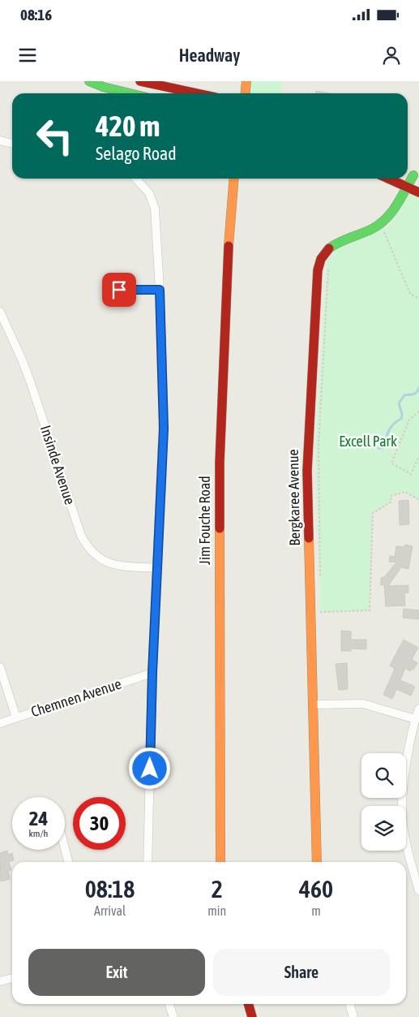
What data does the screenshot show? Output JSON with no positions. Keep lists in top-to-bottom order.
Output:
{
  "streets": {
    "street": [
      "Insinde Avenue",
      "Bergkaree Avenue",
      "Jim Fouche Road",
      "Chemnen Avenue"
    ]
  },
  "parks": ["Excell Park"],
  "page": {
    "status": "08:16",
    "header": "Headway",
    "turn": ["420 m", "Selago Road"],
    "speed": "24 km/h",
    "limit": "30",
    "eta": [
      "08:18",
      "Arrival",
      "2",
      "min",
      "460",
      "m"
    ],
    "buttons": ["Exit", "Share"]
  }
}
